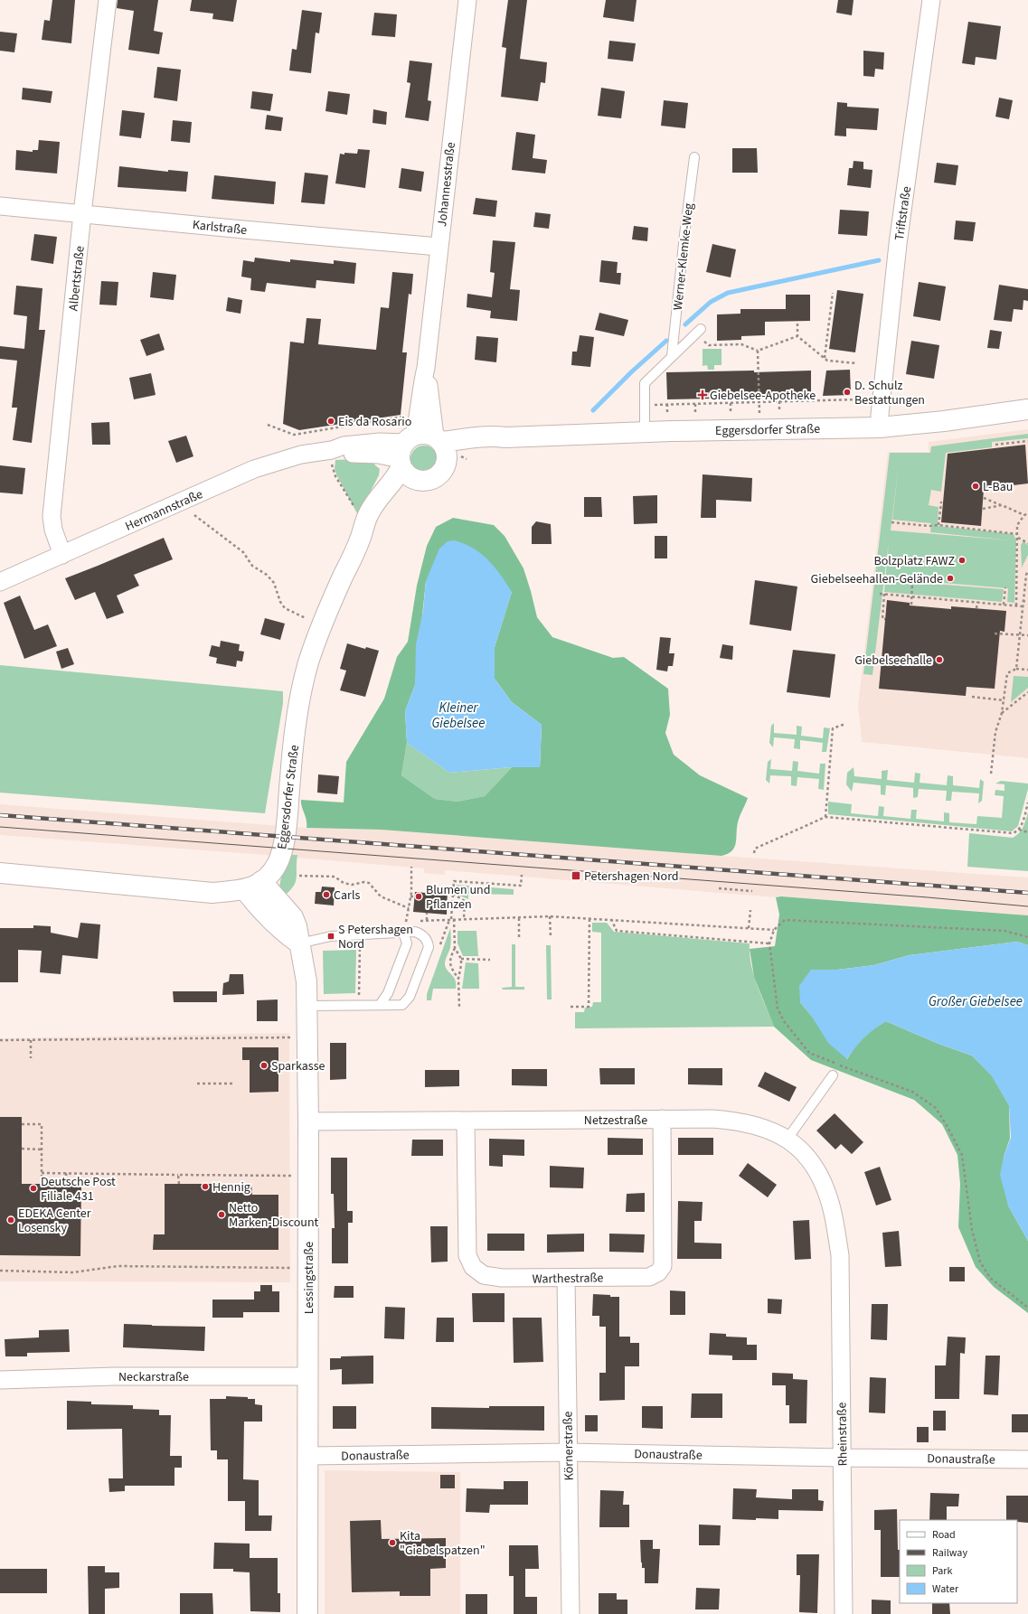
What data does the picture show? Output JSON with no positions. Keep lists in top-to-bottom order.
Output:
{
  "streets": {
    "street": [
      "Johannesstraße",
      "Triftstraße",
      "Karlstraße",
      "Albertstraße",
      "Eggersdorfer Straße",
      "Hermannstraße",
      "Netzestraße",
      "Lessingstraße",
      "Warthestraße",
      "Neckarstraße",
      "Rheinstraße",
      "Körnerstraße",
      "Donaustraße"
    ],
    "lane": ["Werner-Klemke-Weg"]
  },
  "crossings": [
    ["Johannesstraße", "Karlstraße"],
    ["Johannesstraße", "Eggersdorfer Straße"],
    ["Johannesstraße", "Hermannstraße"],
    ["Triftstraße", "Eggersdorfer Straße"],
    ["Karlstraße", "Albertstraße"],
    ["Albertstraße", "Hermannstraße"],
    ["Eggersdorfer Straße", "Hermannstraße"],
    ["Netzestraße", "Lessingstraße"],
    ["Netzestraße", "Warthestraße"],
    ["Netzestraße", "Rheinstraße"],
    ["Lessingstraße", "Neckarstraße"],
    ["Lessingstraße", "Donaustraße"],
    ["Warthestraße", "Körnerstraße"],
    ["Rheinstraße", "Donaustraße"],
    ["Körnerstraße", "Donaustraße"]
  ],
  "water": ["Kleiner Giebelsee", "Großer Giebelsee"],
  "places": {
    "other": [
      "D. Schulz Bestattungen",
      "Eis da Rosario",
      "L-Bau",
      "Bolzplatz FAWZ",
      "Giebelseehallen-Gelände",
      "Giebelseehalle",
      "Carls",
      "Blumen und Pflanzen",
      "Sparkasse",
      "Hennig",
      "Deutsche Post Filiale 431",
      "Netto Marken-Discount",
      "EDEKA Center Losensky",
      "Kita \"Giebelspatzen\""
    ],
    "health": ["Giebelsee-Apotheke"],
    "transit": ["Petershagen Nord", "S Petershagen Nord"]
  },
  "legend": [
    "Road",
    "Railway",
    "Park",
    "Water"
  ]
}
